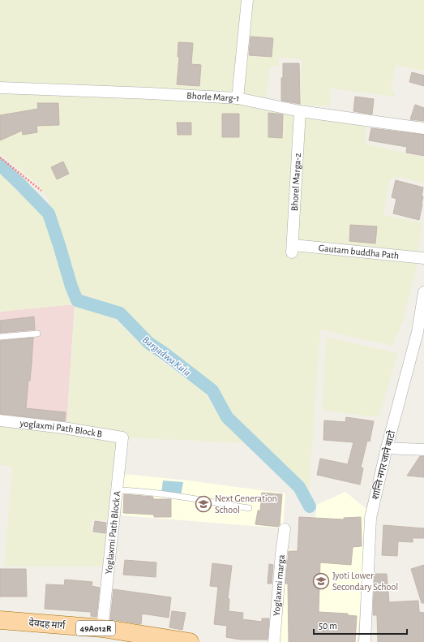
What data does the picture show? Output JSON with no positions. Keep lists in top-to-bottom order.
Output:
{
  "streets": {
    "main road": ["देवदह मार्ग", "49A012R"],
    "street": [
      "Bhorle Marg-1",
      "Bhorel Marga-2",
      "Gautam buddha Path",
      "yoglaxmi Path Block B",
      "शान्ति नगर जाने बाटो",
      "Yoglaxmi Path Block A",
      "Yoglaxmi marga"
    ]
  },
  "crossings": [
    ["Bhorle Marg-1", "Bhorel Marga-2"],
    ["Bhorel Marga-2", "Gautam buddha Path"],
    ["yoglaxmi Path Block B", "Yoglaxmi Path Block A"],
    ["Yoglaxmi Path Block A", "देवदह मार्ग"]
  ],
  "water": ["Bargadwa Kula"],
  "places": {
    "school or university": ["Next Generation School", "Jyoti Lower Secondary School"]
  },
  "scale_bar": "50 m"
}
